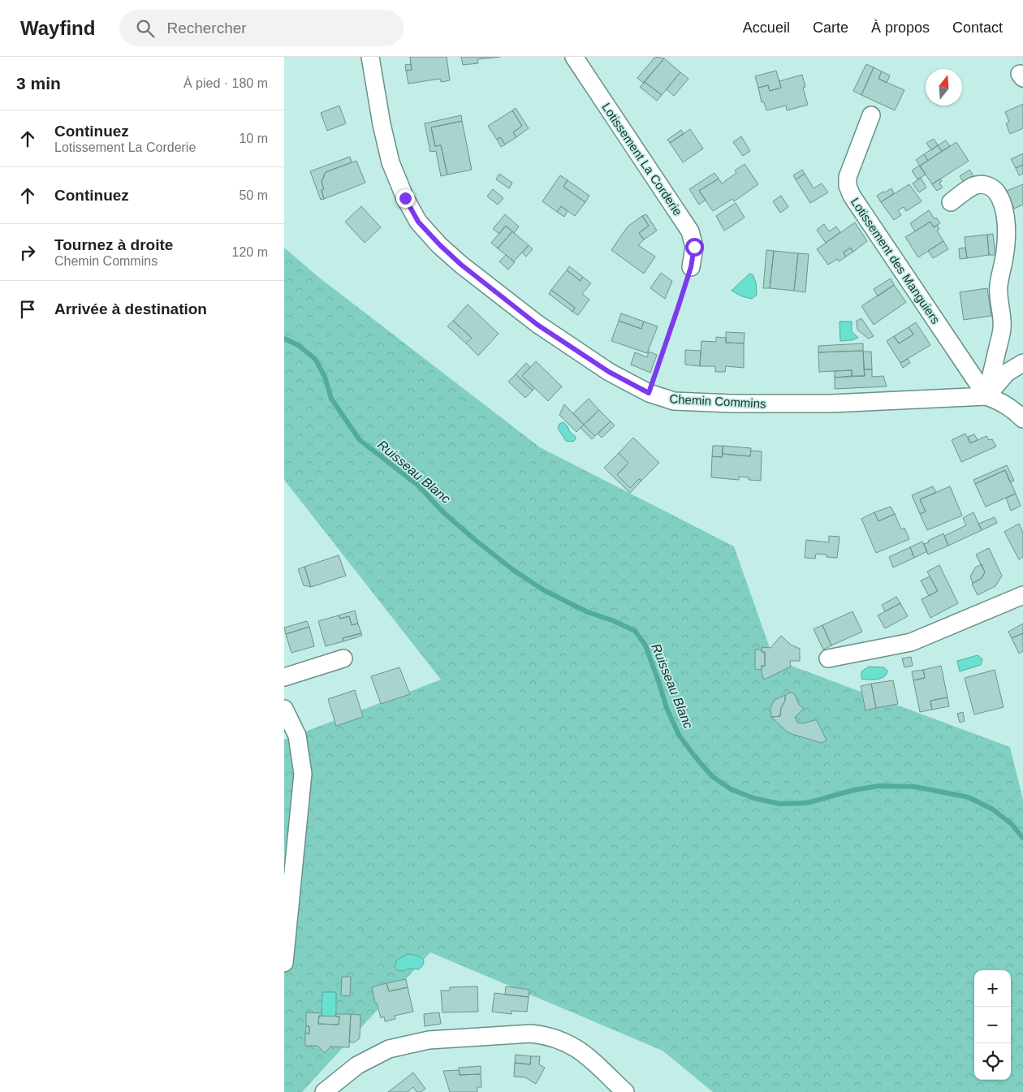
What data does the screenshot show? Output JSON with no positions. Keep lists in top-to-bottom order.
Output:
{
  "streets": {
    "street": ["Lotissement La Corderie", "Lotissement des Manguiers", "Chemin Commins"]
  },
  "crossings": [
    ["Lotissement des Manguiers", "Chemin Commins"]
  ],
  "water": ["Ruisseau Blanc"],
  "north": "top",
  "page": {
    "header": "Wayfind",
    "search": "Rechercher",
    "nav": [
      "Accueil",
      "Carte",
      "À propos",
      "Contact"
    ],
    "heading": ["3 min", "À pied · 180 m"],
    "list": [
      ["Continuez", "Lotissement La Corderie", "10 m"],
      ["Continuez", "50 m"],
      ["Tournez à droite", "Chemin Commins", "120 m"],
      "Arrivée à destination"
    ],
    "map_buttons": ["+", "−"]
  }
}
